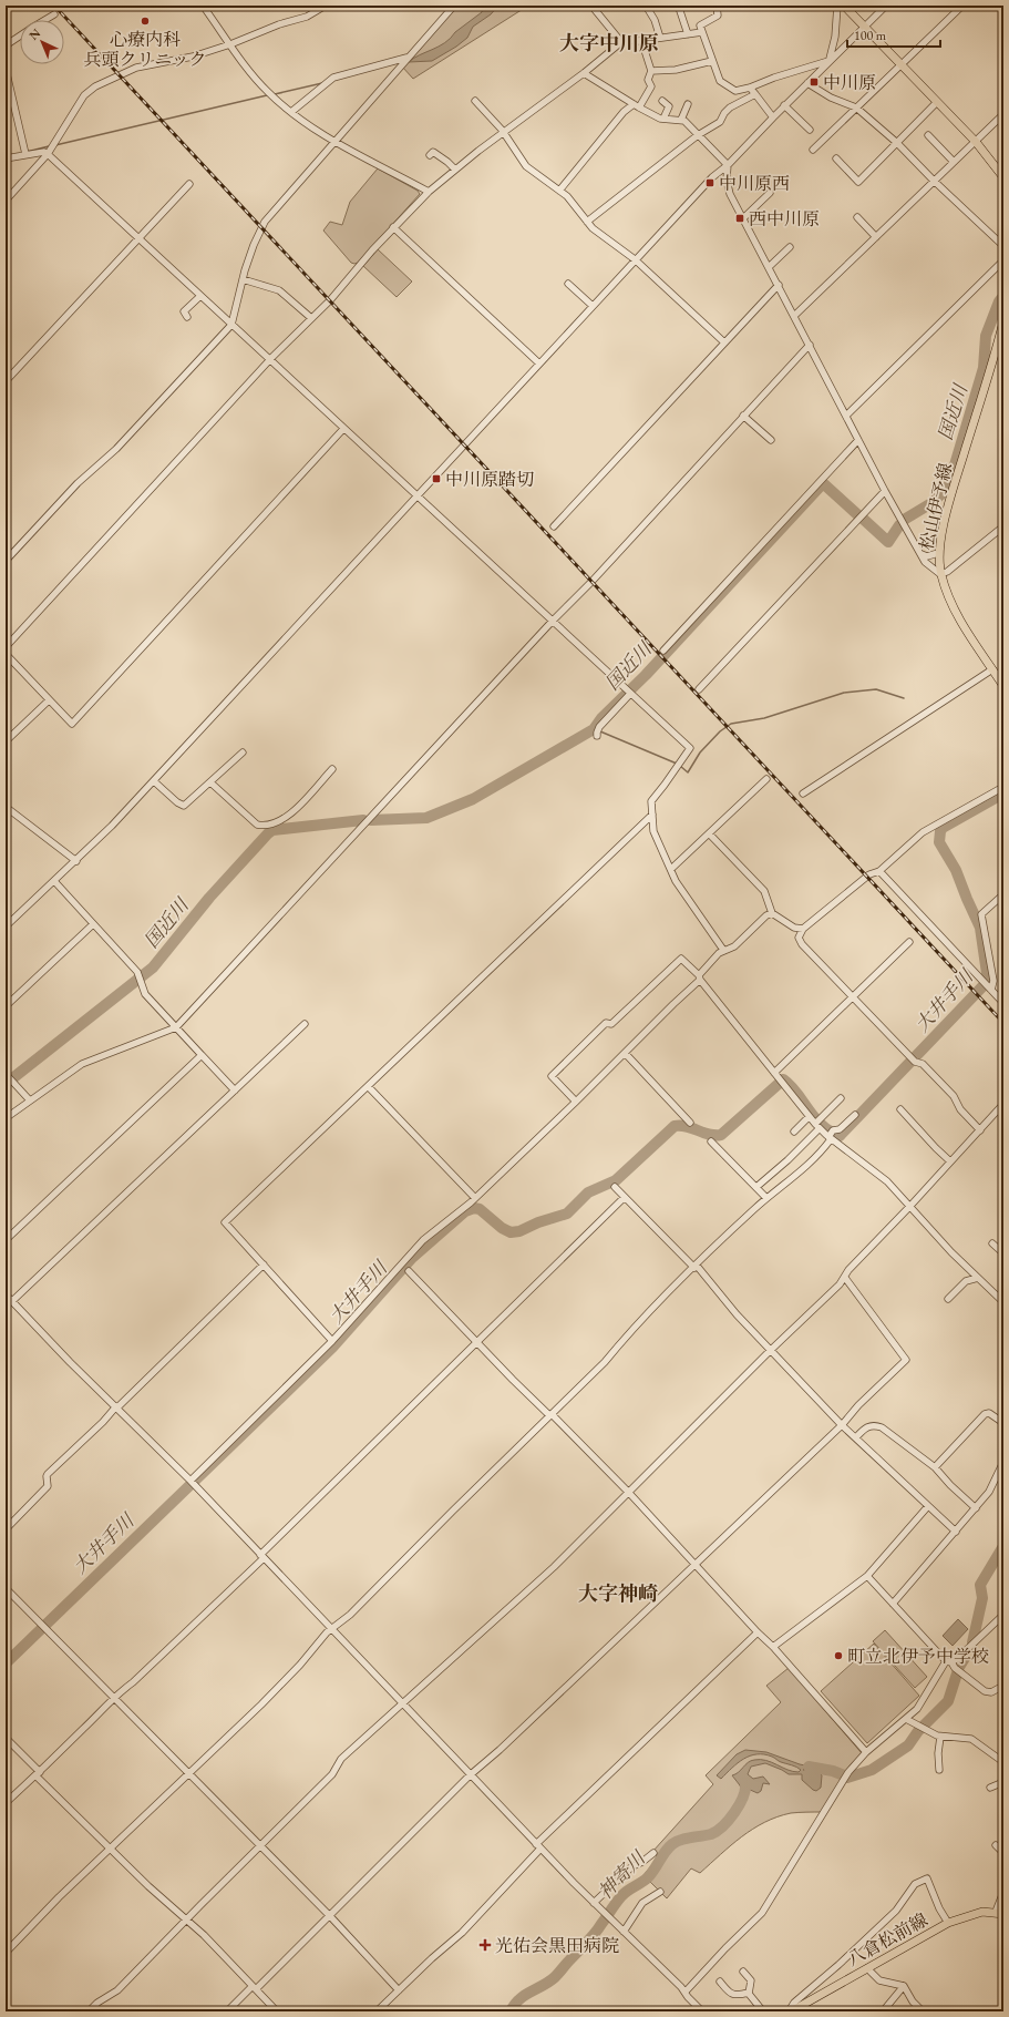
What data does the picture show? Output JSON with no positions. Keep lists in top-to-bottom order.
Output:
{
  "streets": {
    "main road": ["松山伊予線", "八倉松前線"]
  },
  "districts": ["大字中川原", "大字神崎"],
  "water": ["国近川", "大井手川", "神寄川"],
  "places": {
    "other": ["心療内科 兵頭クリニック", "町立北伊予中学校"],
    "transit": [
      "中川原",
      "中川原西",
      "西中川原",
      "中川原踏切"
    ],
    "health": ["光佑会黒田病院"]
  },
  "scale_bar": "100 m",
  "north": "top left"
}
